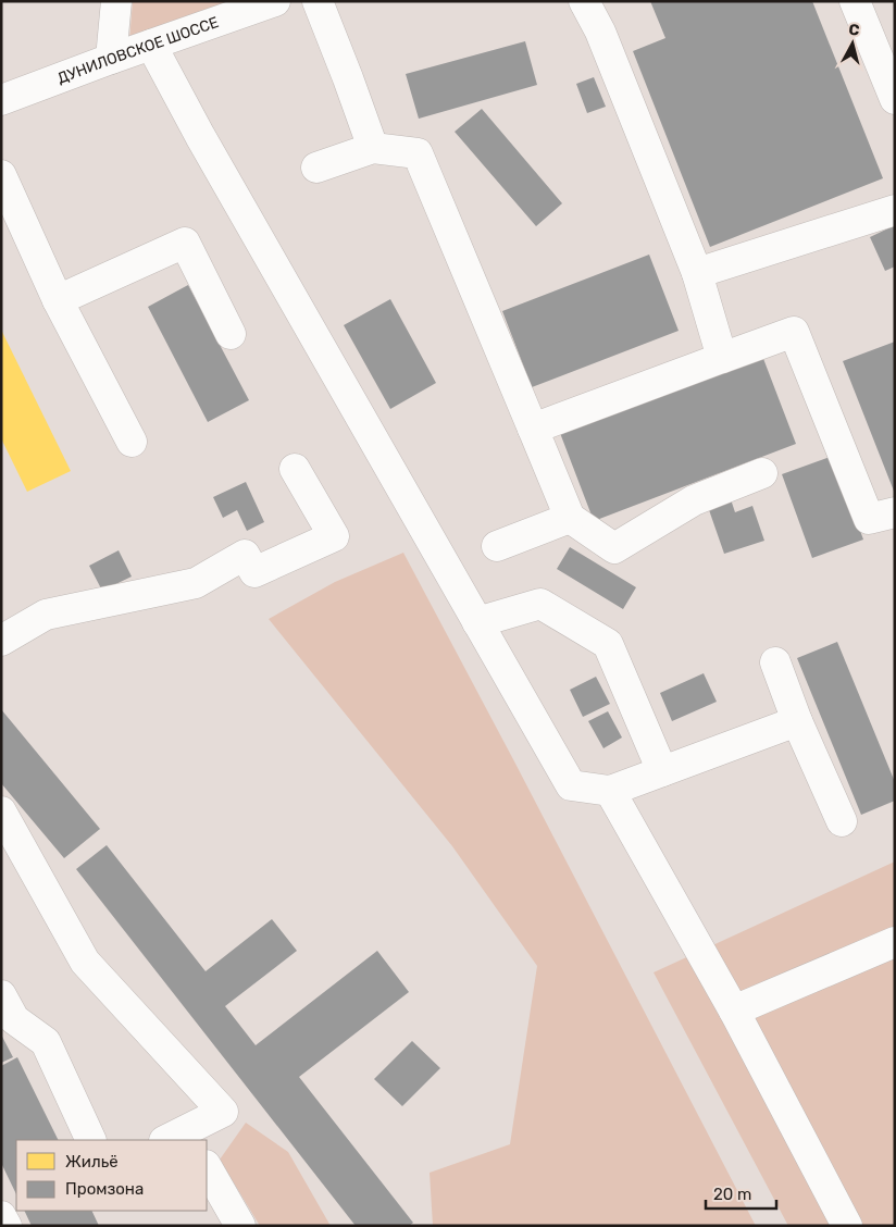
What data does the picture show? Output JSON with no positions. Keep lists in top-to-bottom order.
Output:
{
  "streets": {
    "street": ["ДУНИЛОВСКОЕ ШОССЕ"]
  },
  "legend": ["Жильё", "Промзона"],
  "scale_bar": "20 m",
  "north": "top"
}
